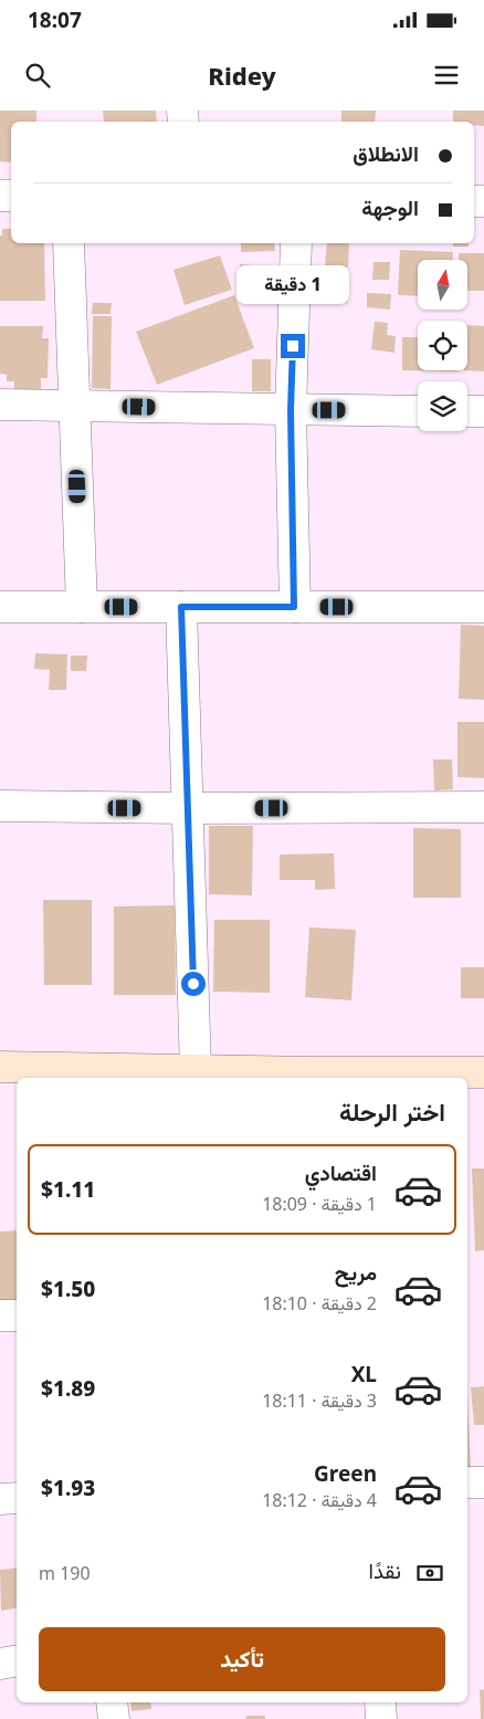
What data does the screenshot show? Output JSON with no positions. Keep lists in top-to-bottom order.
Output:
{
  "north": "top",
  "page": {
    "status": "18:07",
    "header": "Ridey",
    "banner": ["الانطلاق", "الوجهة"],
    "bubble": "1 دقيقة",
    "heading": "اختر الرحلة",
    "list": [
      {
        "name": "اقتصادي",
        "note": "1 دقيقة · 18:09",
        "value": "$1.11"
      },
      {
        "name": "مريح",
        "note": "2 دقيقة · 18:10",
        "value": "$1.50"
      },
      {
        "name": "XL",
        "note": "3 دقيقة · 18:11",
        "value": "$1.89"
      },
      {
        "name": "Green",
        "note": "4 دقيقة · 18:12",
        "value": "$1.93"
      }
    ],
    "pay": ["نقدًا", "190 m"],
    "buttons": "تأكيد"
  }
}
